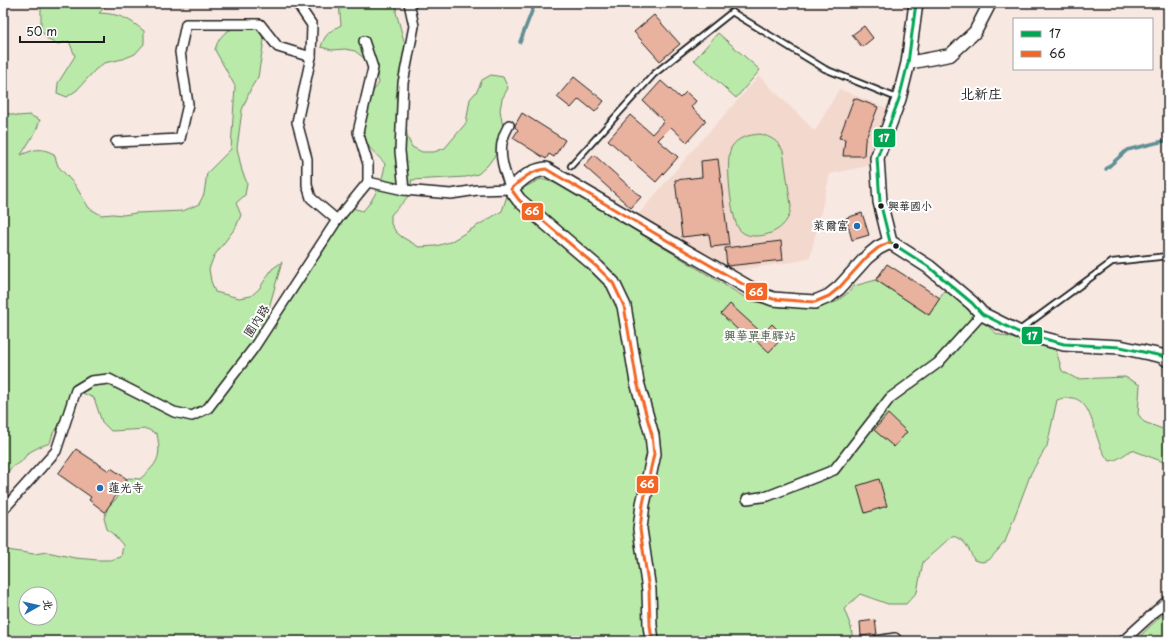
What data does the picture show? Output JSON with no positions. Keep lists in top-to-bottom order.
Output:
{
  "streets": {
    "street": ["圍內路"]
  },
  "districts": ["北新庄"],
  "parks": ["興華單車驛站"],
  "places": ["興華國小", "萊爾富", "蓮光寺"],
  "lines": ["transit line 17", "transit line 66"],
  "legend": ["17", "66"],
  "scale_bar": "50 m",
  "north": "right"
}
